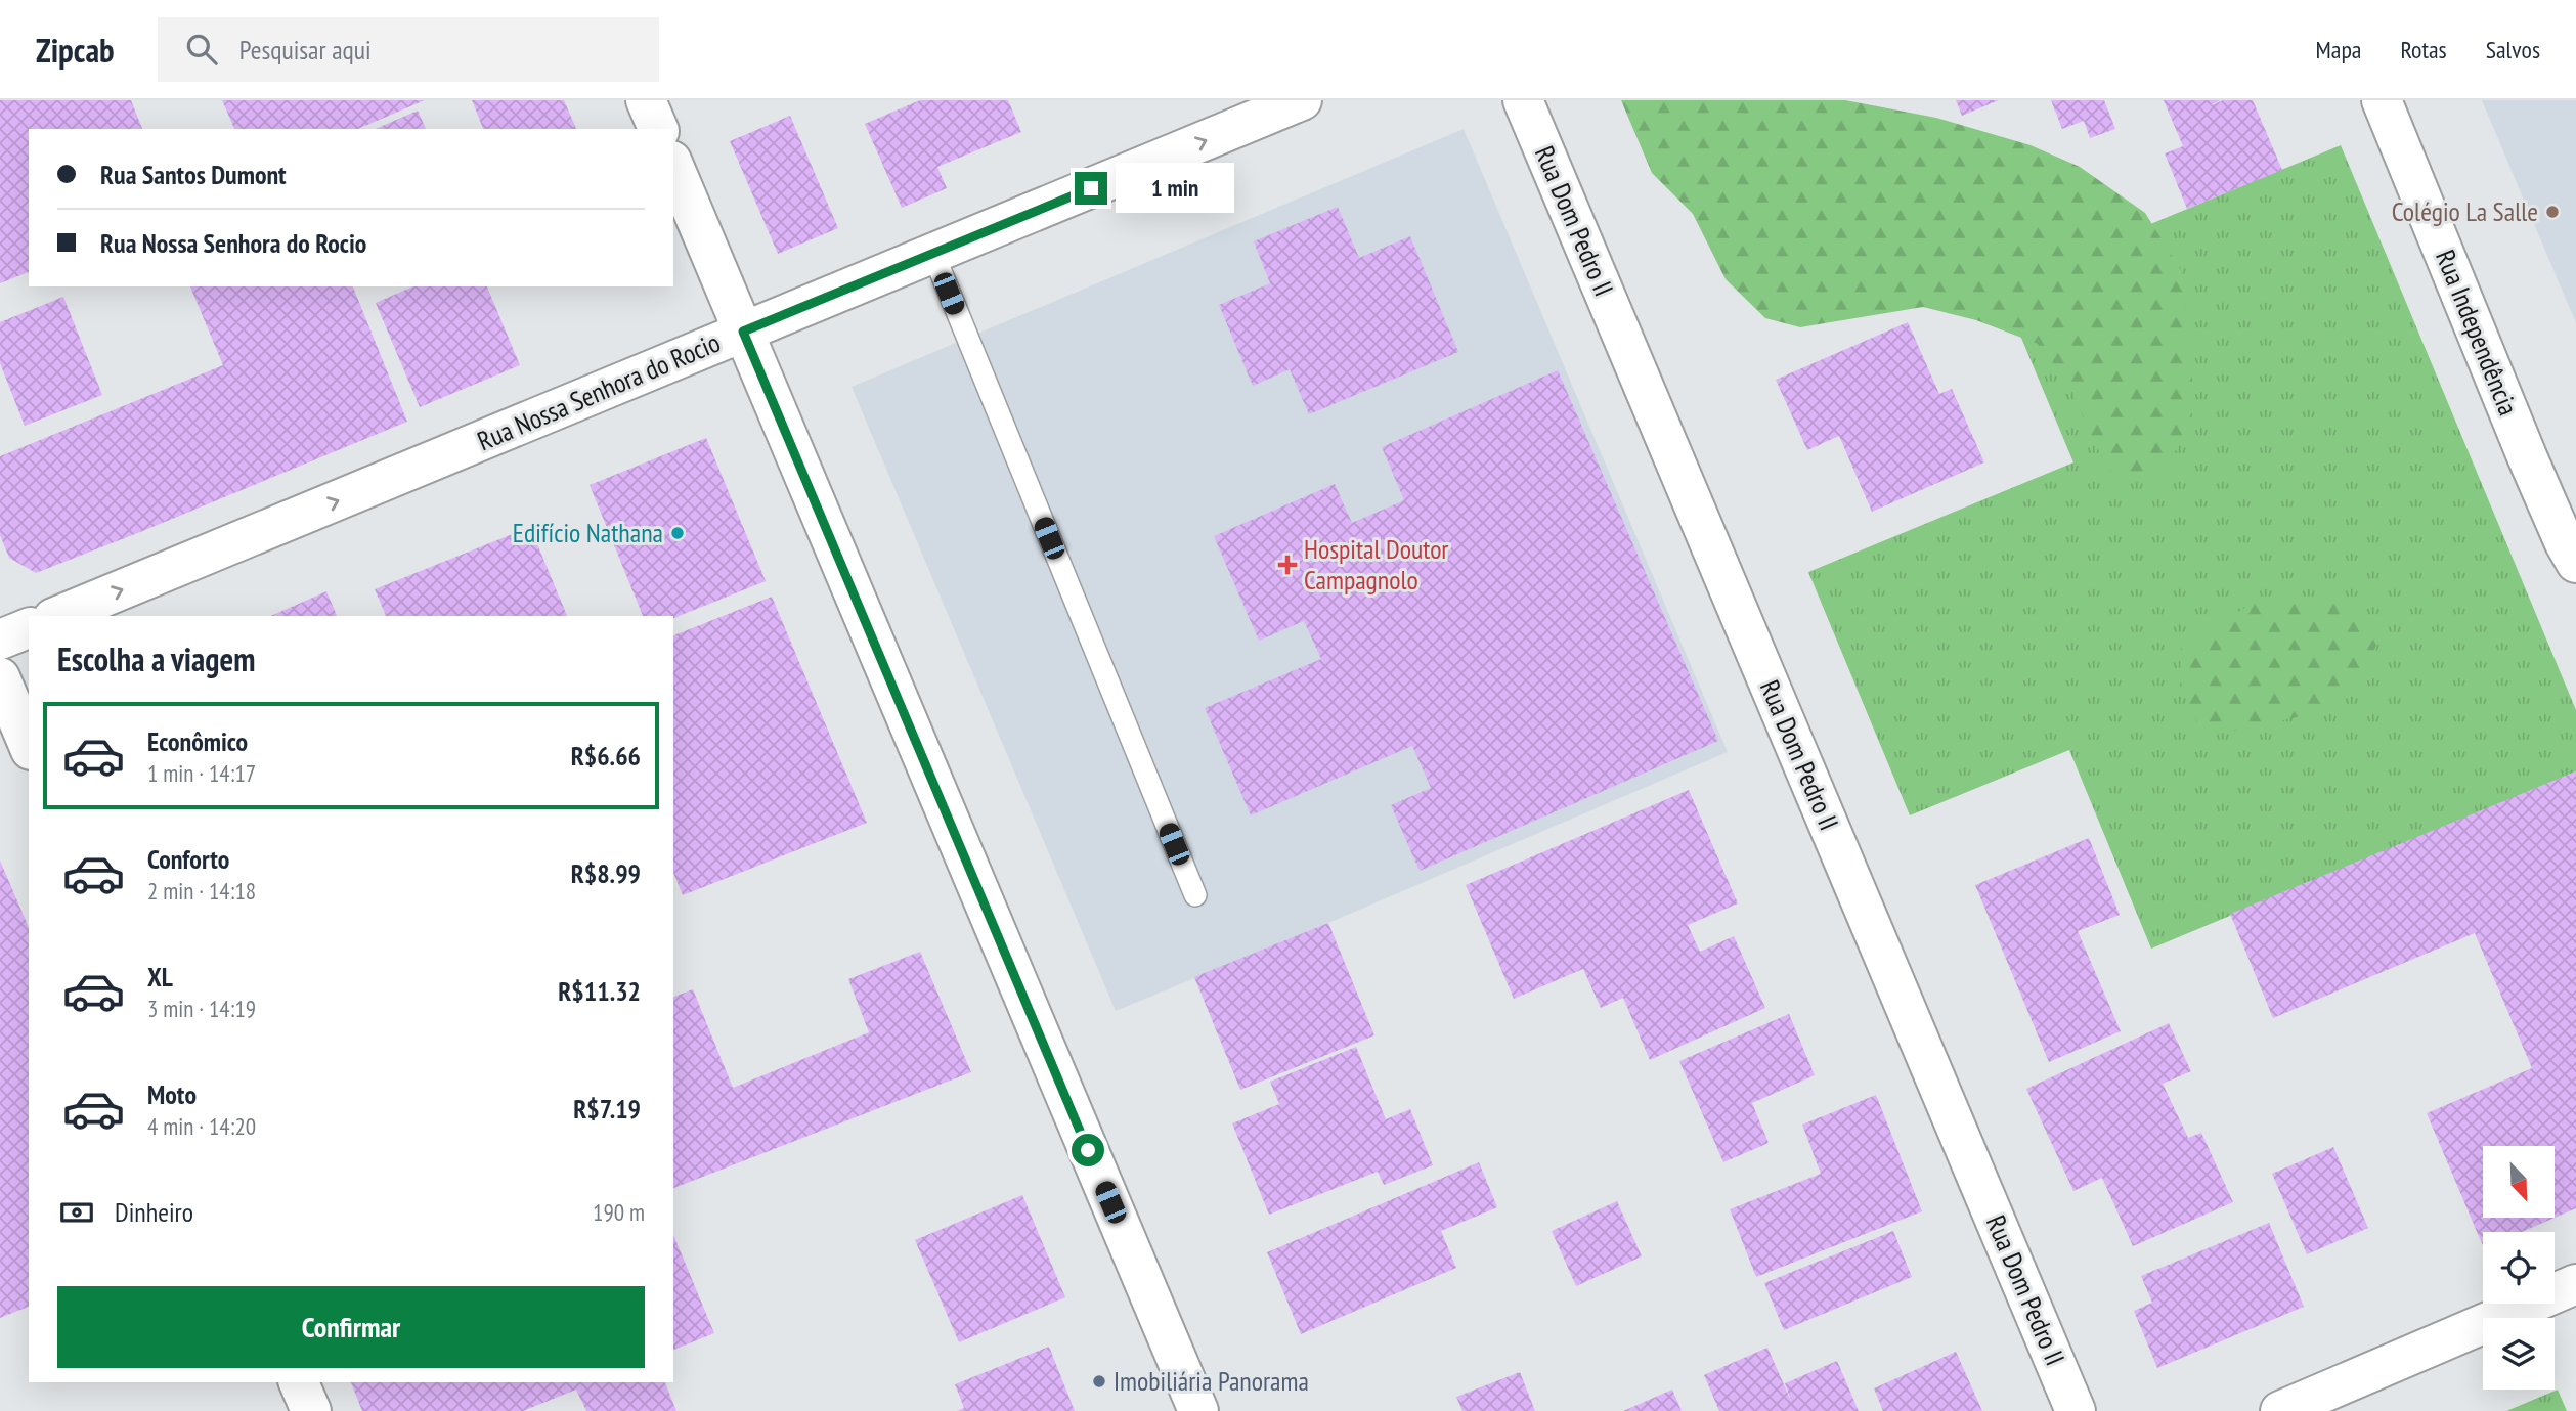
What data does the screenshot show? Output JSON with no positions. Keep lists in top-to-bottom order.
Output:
{
  "streets": {
    "street": ["Rua Dom Pedro II", "Rua Independência", "Rua Nossa Senhora do Rocio"]
  },
  "one_way": ["Rua Nossa Senhora do Rocio"],
  "places": {
    "other": ["Colégio La Salle", "Edifício Nathana", "Imobiliária Panorama"],
    "health": ["Hospital Doutor Campagnolo"]
  },
  "north": "bottom right",
  "page": {
    "header": "Zipcab",
    "search": "Pesquisar aqui",
    "nav": ["Mapa", "Rotas", "Salvos"],
    "banner": ["Rua Santos Dumont", "Rua Nossa Senhora do Rocio"],
    "bubble": "1 min",
    "heading": "Escolha a viagem",
    "list": [
      {
        "name": "Econômico",
        "note": "1 min · 14:17",
        "value": "R$6.66"
      },
      {
        "name": "Conforto",
        "note": "2 min · 14:18",
        "value": "R$8.99"
      },
      {
        "name": "XL",
        "note": "3 min · 14:19",
        "value": "R$11.32"
      },
      {
        "name": "Moto",
        "note": "4 min · 14:20",
        "value": "R$7.19"
      }
    ],
    "pay": ["Dinheiro", "190 m"],
    "buttons": "Confirmar"
  }
}
